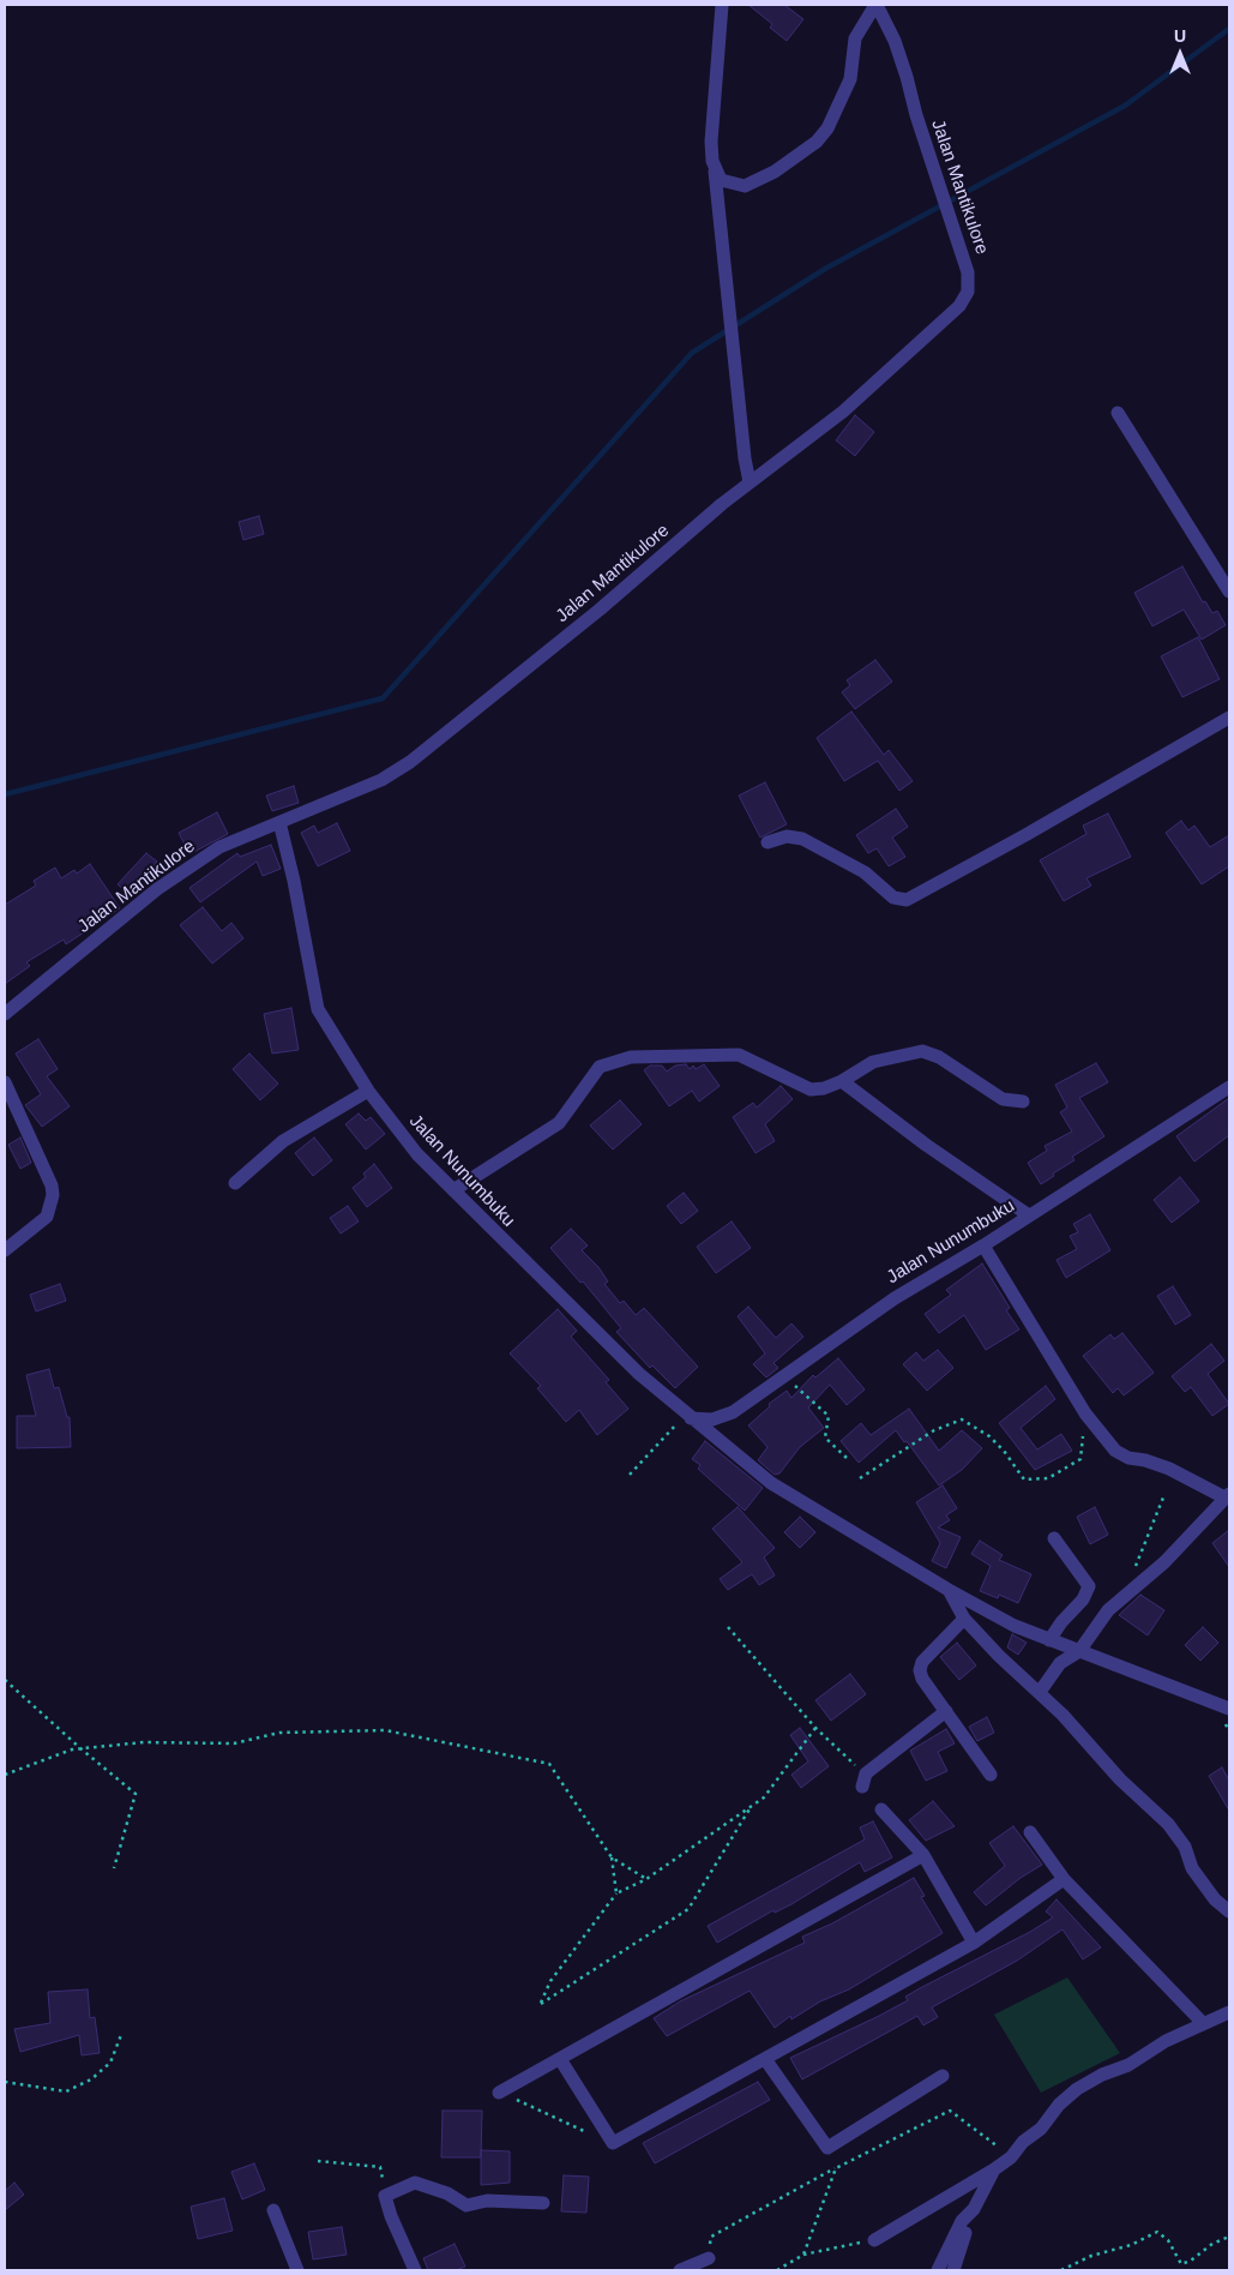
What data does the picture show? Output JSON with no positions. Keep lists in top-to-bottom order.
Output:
{
  "streets": {
    "street": ["Jalan Mantikulore", "Jalan Nunumbuku"]
  },
  "crossings": [
    ["Jalan Mantikulore", "Jalan Nunumbuku"]
  ],
  "north": "top"
}
